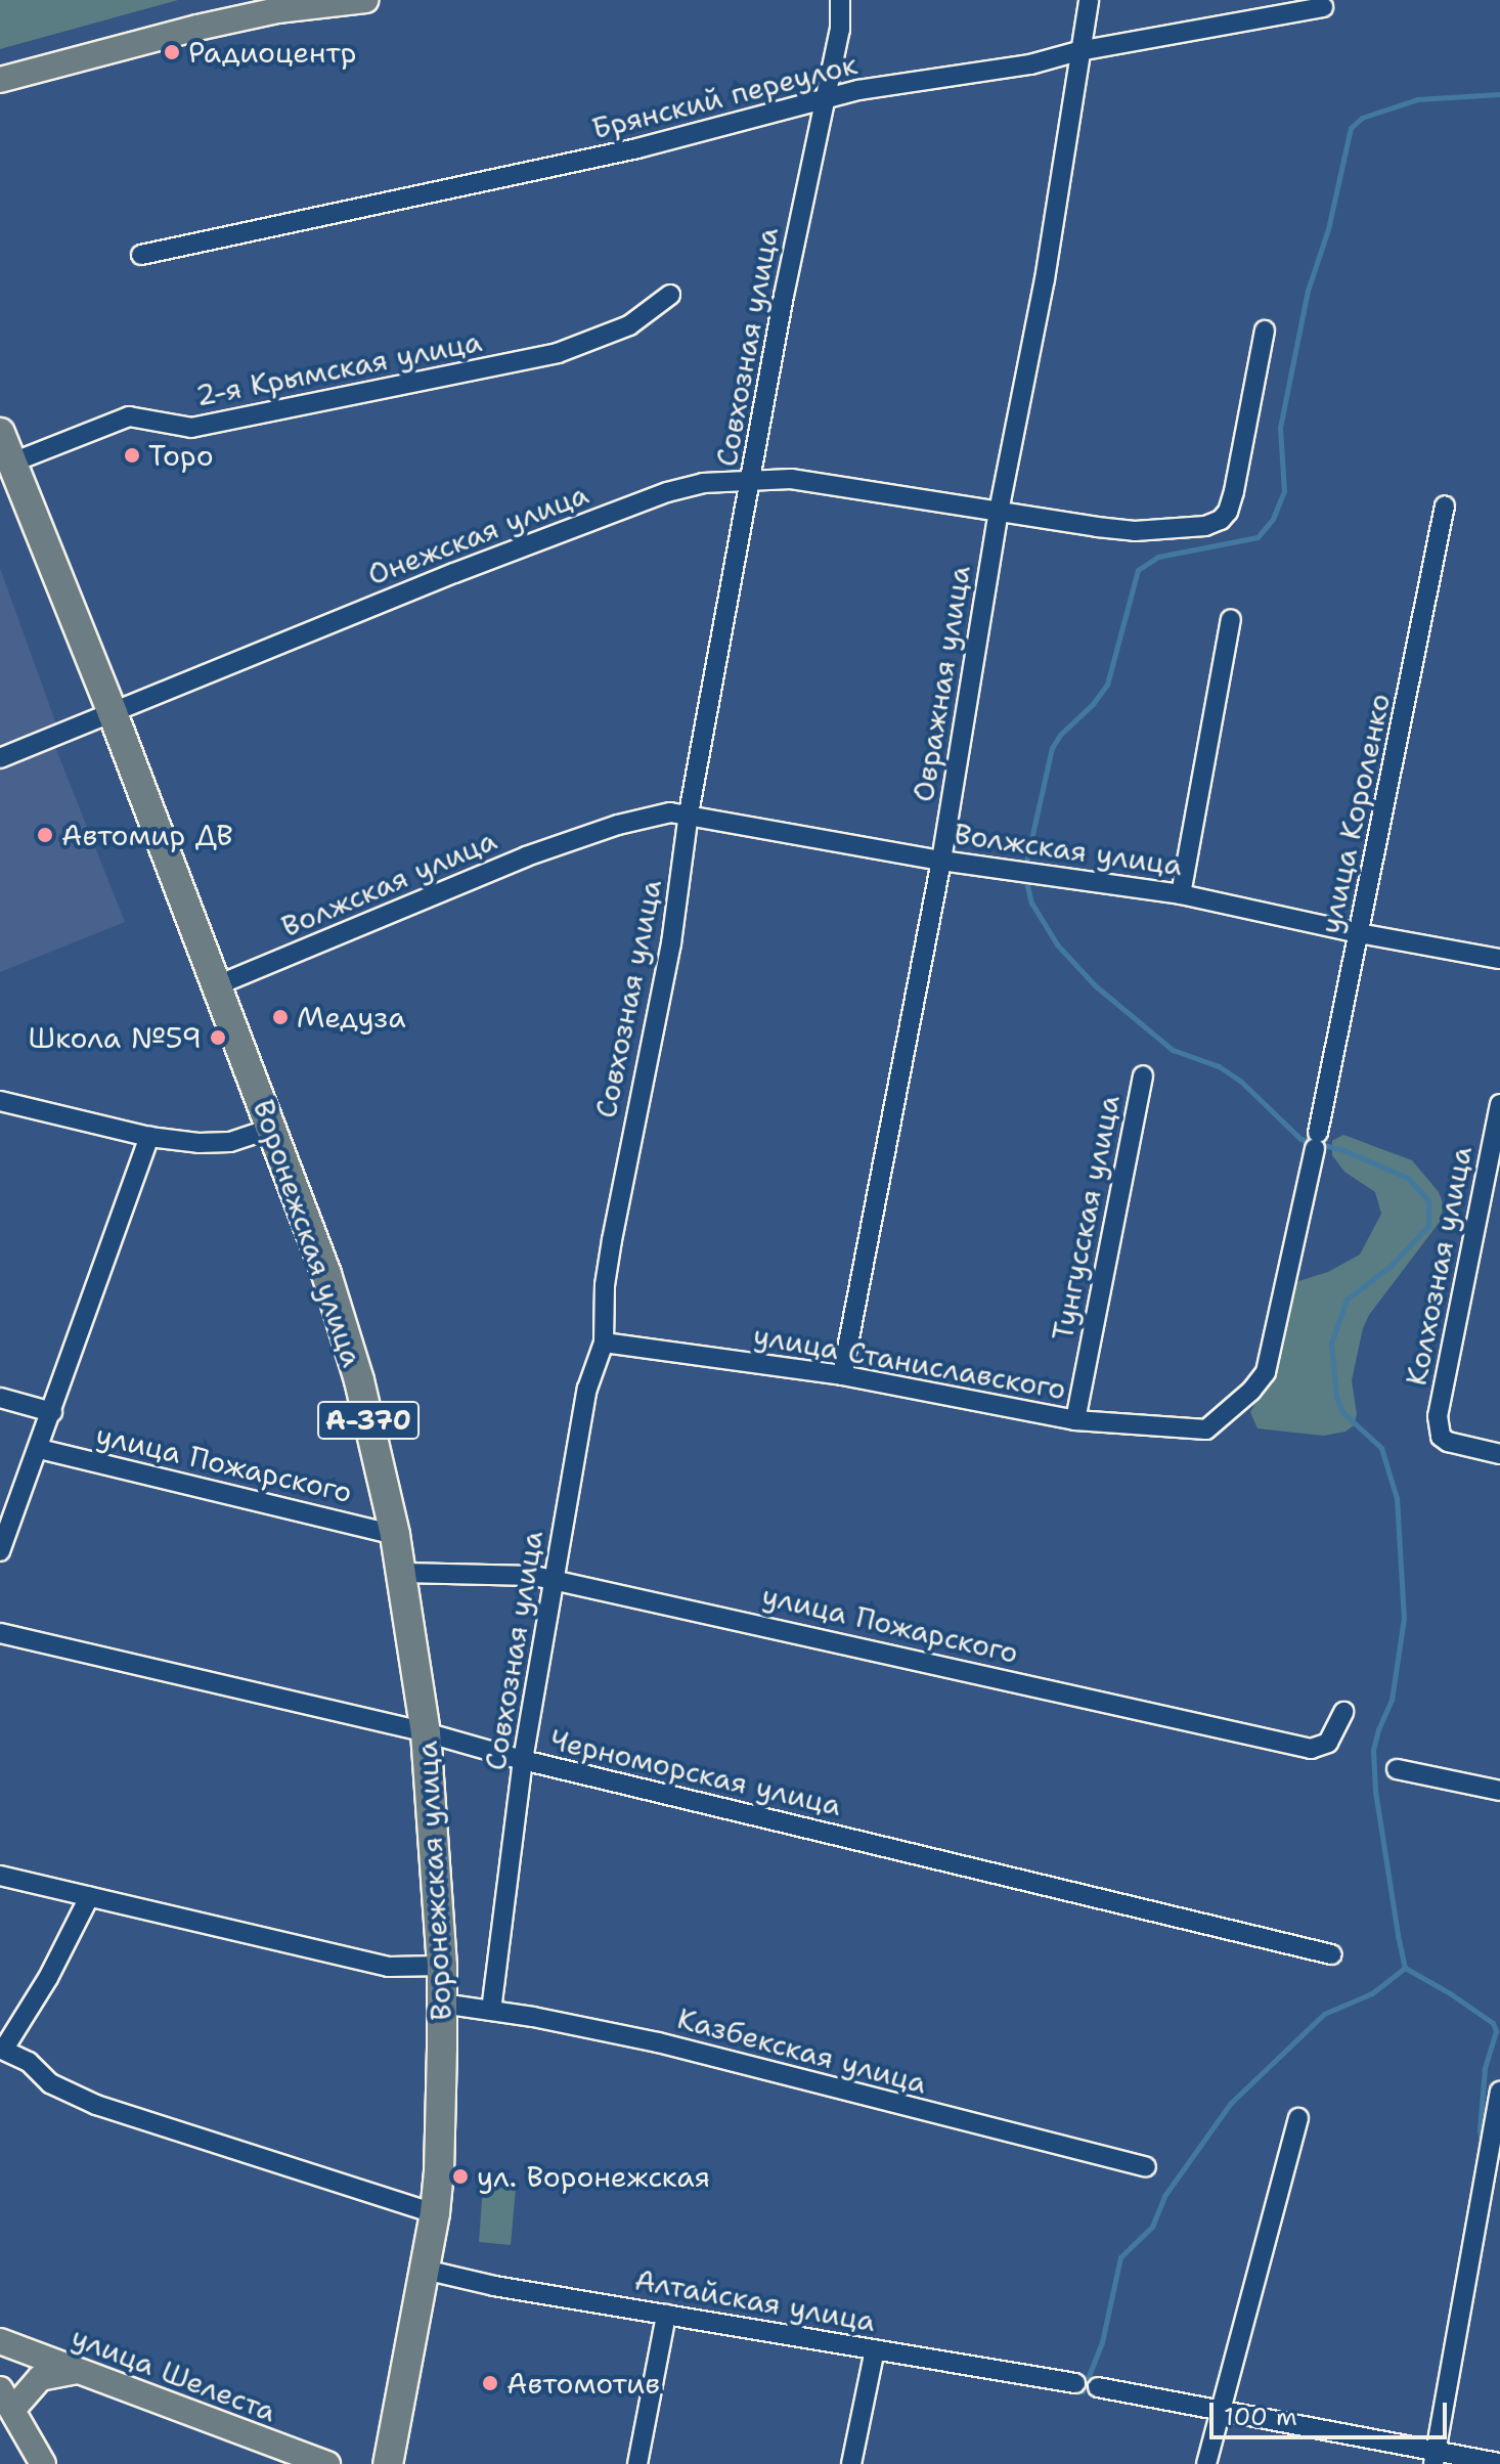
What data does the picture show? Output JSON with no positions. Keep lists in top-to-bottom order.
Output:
{
  "streets": {
    "highway": ["Воронежская улица", "А-370"],
    "main road": ["улица Шелеста"],
    "street": [
      "Брянский переулок",
      "Совхозная улица",
      "2-я Крымская улица",
      "Онежская улица",
      "Овражная улица",
      "улица Короленко",
      "Волжская улица",
      "Тунгусская улица",
      "Колхозная улица",
      "улица Станиславского",
      "улица Пожарского",
      "Черноморская улица",
      "Казбекская улица",
      "Алтайская улица"
    ]
  },
  "crossings": [
    ["Брянский переулок", "Совхозная улица"],
    ["Брянский переулок", "Овражная улица"],
    ["Совхозная улица", "Онежская улица"],
    ["Совхозная улица", "Волжская улица"],
    ["Совхозная улица", "улица Станиславского"],
    ["Совхозная улица", "улица Пожарского"],
    ["Совхозная улица", "Черноморская улица"],
    ["Совхозная улица", "Казбекская улица"],
    ["2-я Крымская улица", "Воронежская улица"],
    ["Онежская улица", "Овражная улица"],
    ["Онежская улица", "Воронежская улица"],
    ["Овражная улица", "Волжская улица"],
    ["Овражная улица", "улица Станиславского"],
    ["улица Короленко", "Волжская улица"],
    ["улица Короленко", "улица Станиславского"],
    ["Волжская улица", "Воронежская улица"],
    ["Тунгусская улица", "улица Станиславского"],
    ["Воронежская улица", "улица Пожарского"],
    ["Воронежская улица", "Черноморская улица"],
    ["Воронежская улица", "Казбекская улица"],
    ["Воронежская улица", "Алтайская улица"]
  ],
  "places": [
    "Радиоцентр",
    "Торо",
    "Автомир ДВ",
    "Медуза",
    "Школа №59",
    "ул. Воронежская",
    "Автомотив"
  ],
  "scale_bar": "100 m"
}
